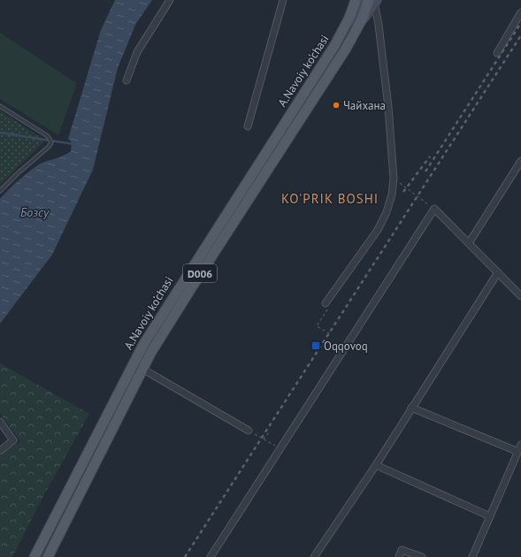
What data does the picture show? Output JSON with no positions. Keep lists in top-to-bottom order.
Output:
{
  "streets": {
    "main road": ["A.Navoiy ko‘chasi", "D006"]
  },
  "districts": ["KO'PRIK BOSHI"],
  "water": ["Бозсу"],
  "places": {
    "other": ["Чайхана"],
    "transit": ["Oqqovoq"]
  }
}
